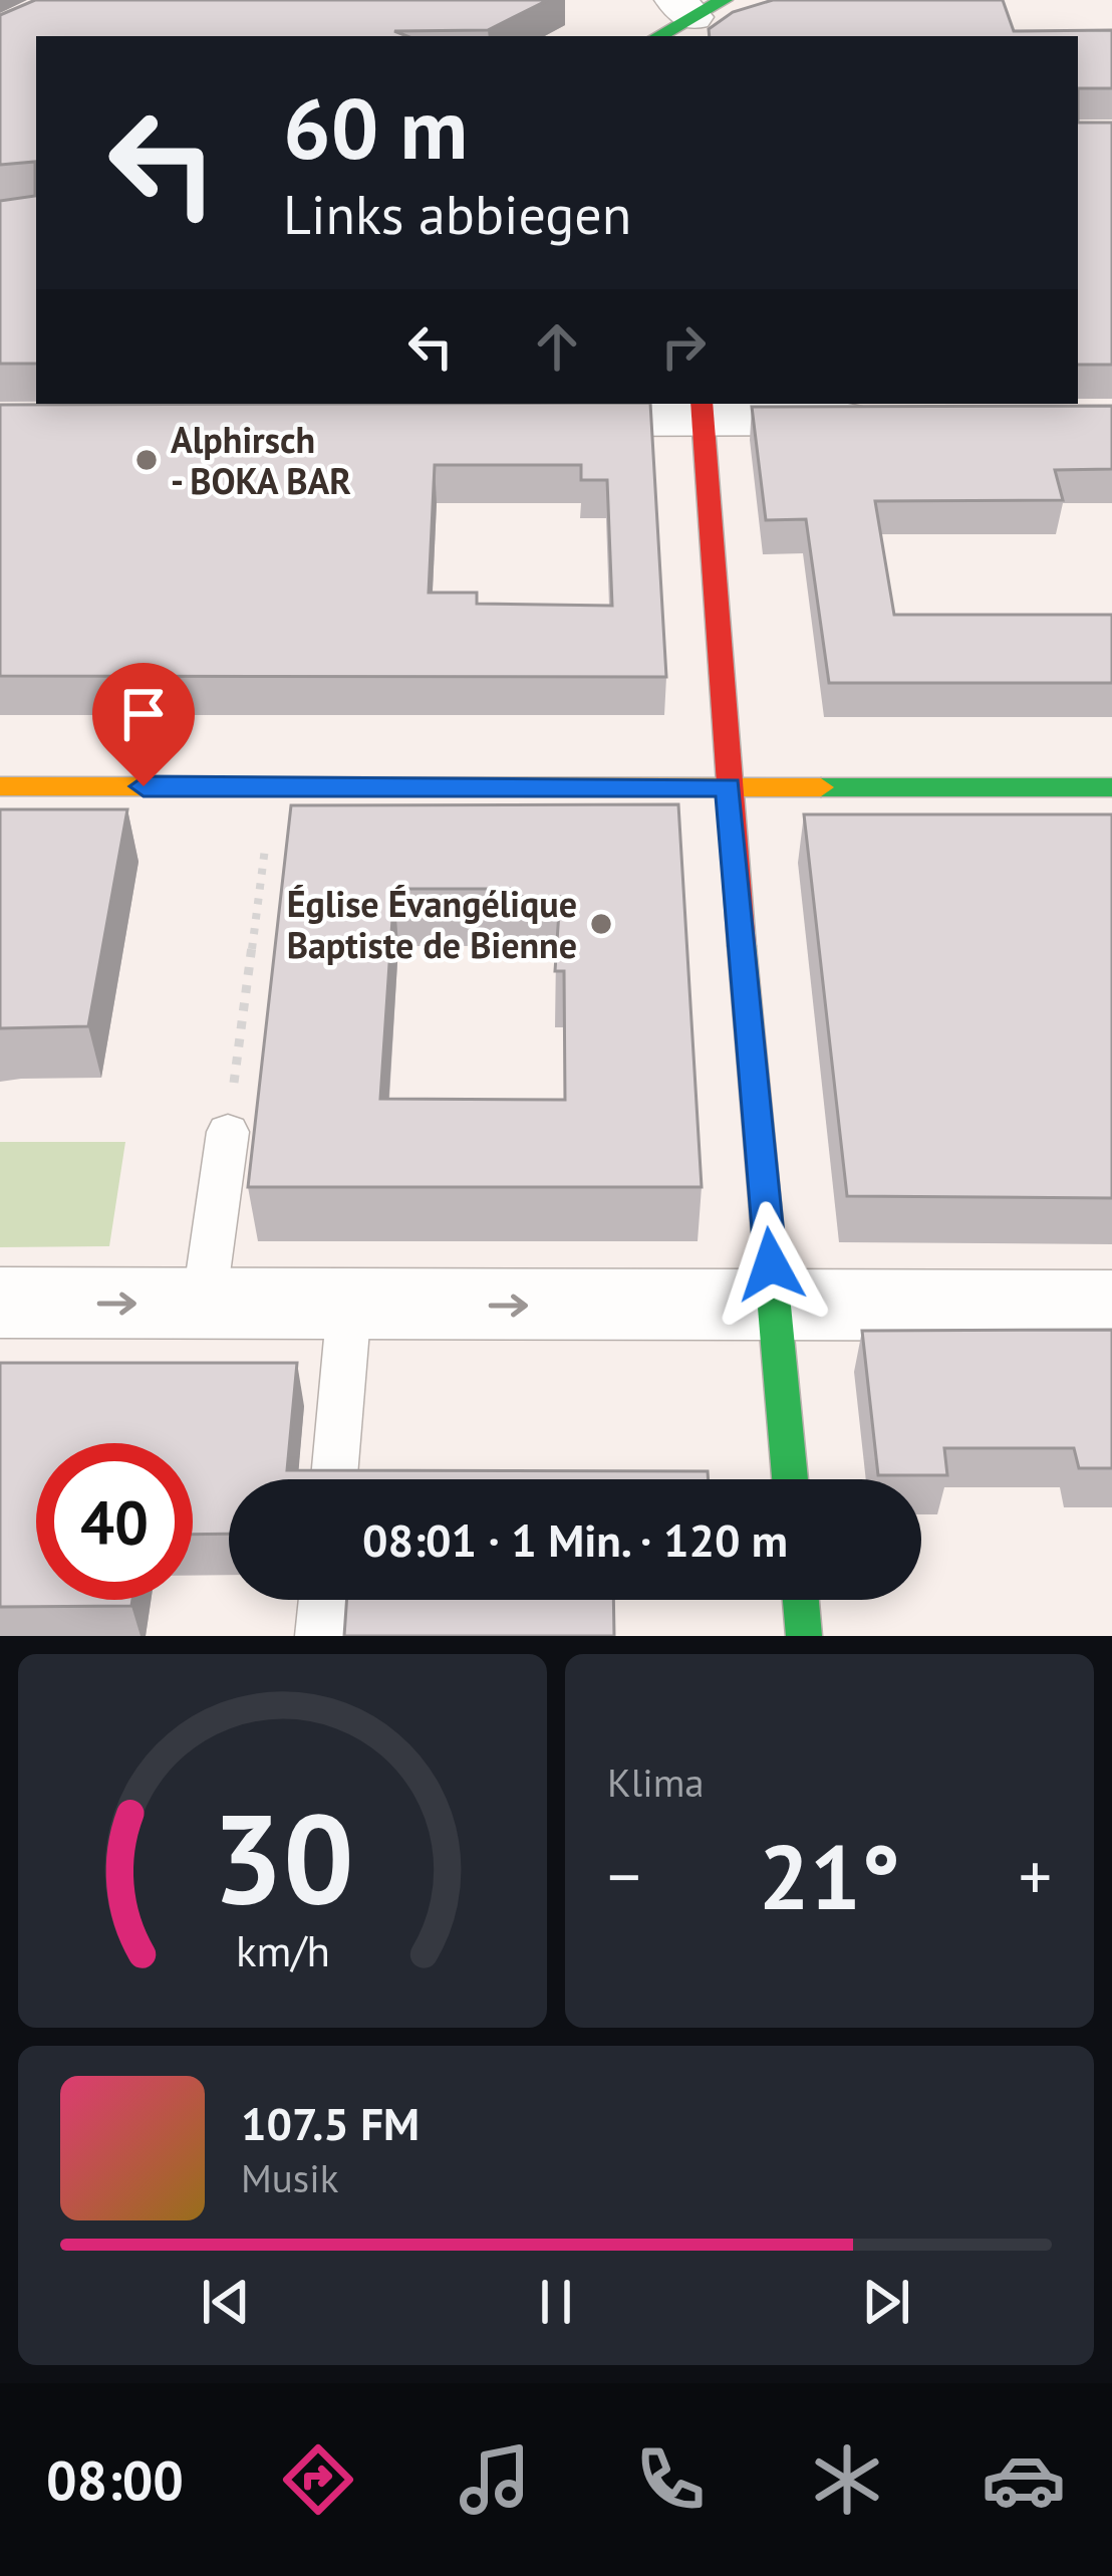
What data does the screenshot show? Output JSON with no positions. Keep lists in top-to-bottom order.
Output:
{
  "places": ["Alphirsch - BOKA BAR", "Église Évangélique Baptiste de Bienne"],
  "page": {
    "turn": ["60 m", "Links abbiegen"],
    "limit": "40",
    "trip": "08:01 · 1 Min. · 120 m",
    "tile": "Klima",
    "heat": ["−", "21°", "+"],
    "song": ["107.5 FM", "Musik"],
    "tabs": "08:00",
    "gauge": ["30", "km/h"]
  }
}
